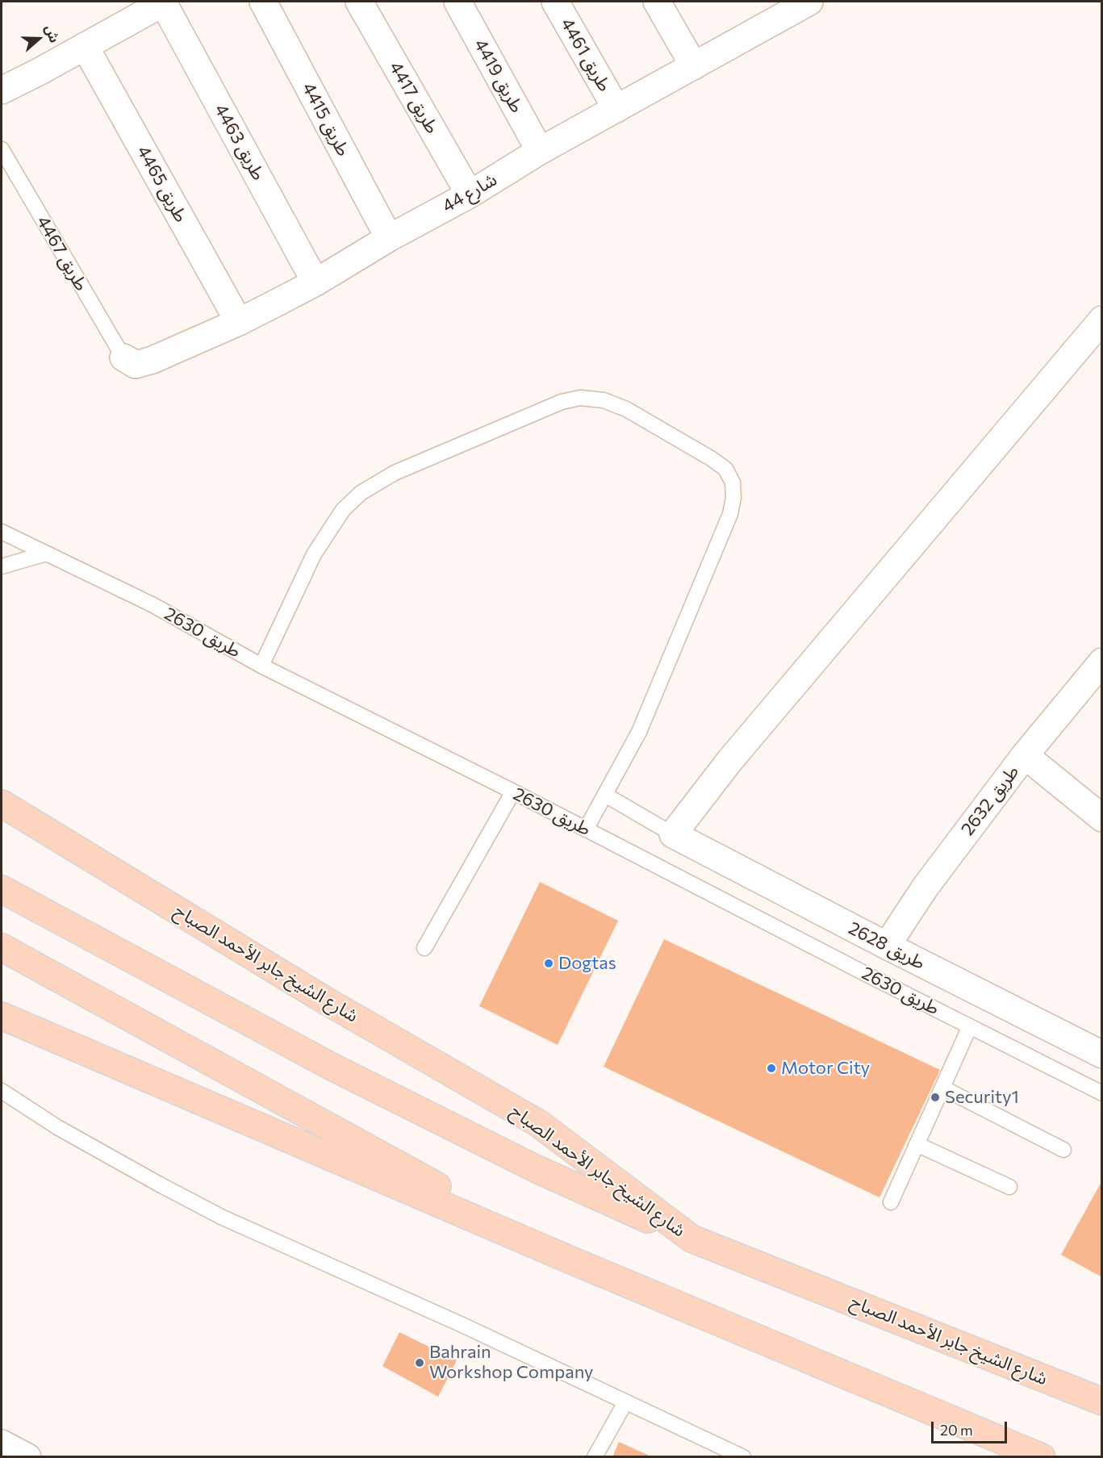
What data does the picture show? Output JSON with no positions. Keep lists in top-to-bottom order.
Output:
{
  "streets": {
    "main road": ["شارع الشيخ جابر الأحمد الصباح"],
    "street": [
      "طريق 4461",
      "طريق 4419",
      "طريق 4417",
      "طريق 4415",
      "طريق 4463",
      "طريق 4465",
      "شارع 44",
      "طريق 2632",
      "طريق 2628"
    ],
    "lane": ["طريق 4467", "طريق 2630"]
  },
  "crossings": [
    ["طريق 4461", "شارع 44"],
    ["طريق 4419", "شارع 44"],
    ["طريق 4417", "شارع 44"],
    ["طريق 4415", "شارع 44"],
    ["طريق 4463", "شارع 44"],
    ["طريق 4465", "شارع 44"],
    ["شارع 44", "طريق 4467"],
    ["طريق 2632", "طريق 2628"]
  ],
  "places": [
    "Dogtas",
    "Motor City",
    "Security1",
    "Bahrain Workshop Company"
  ],
  "scale_bar": "20 m",
  "north": "right"
}
